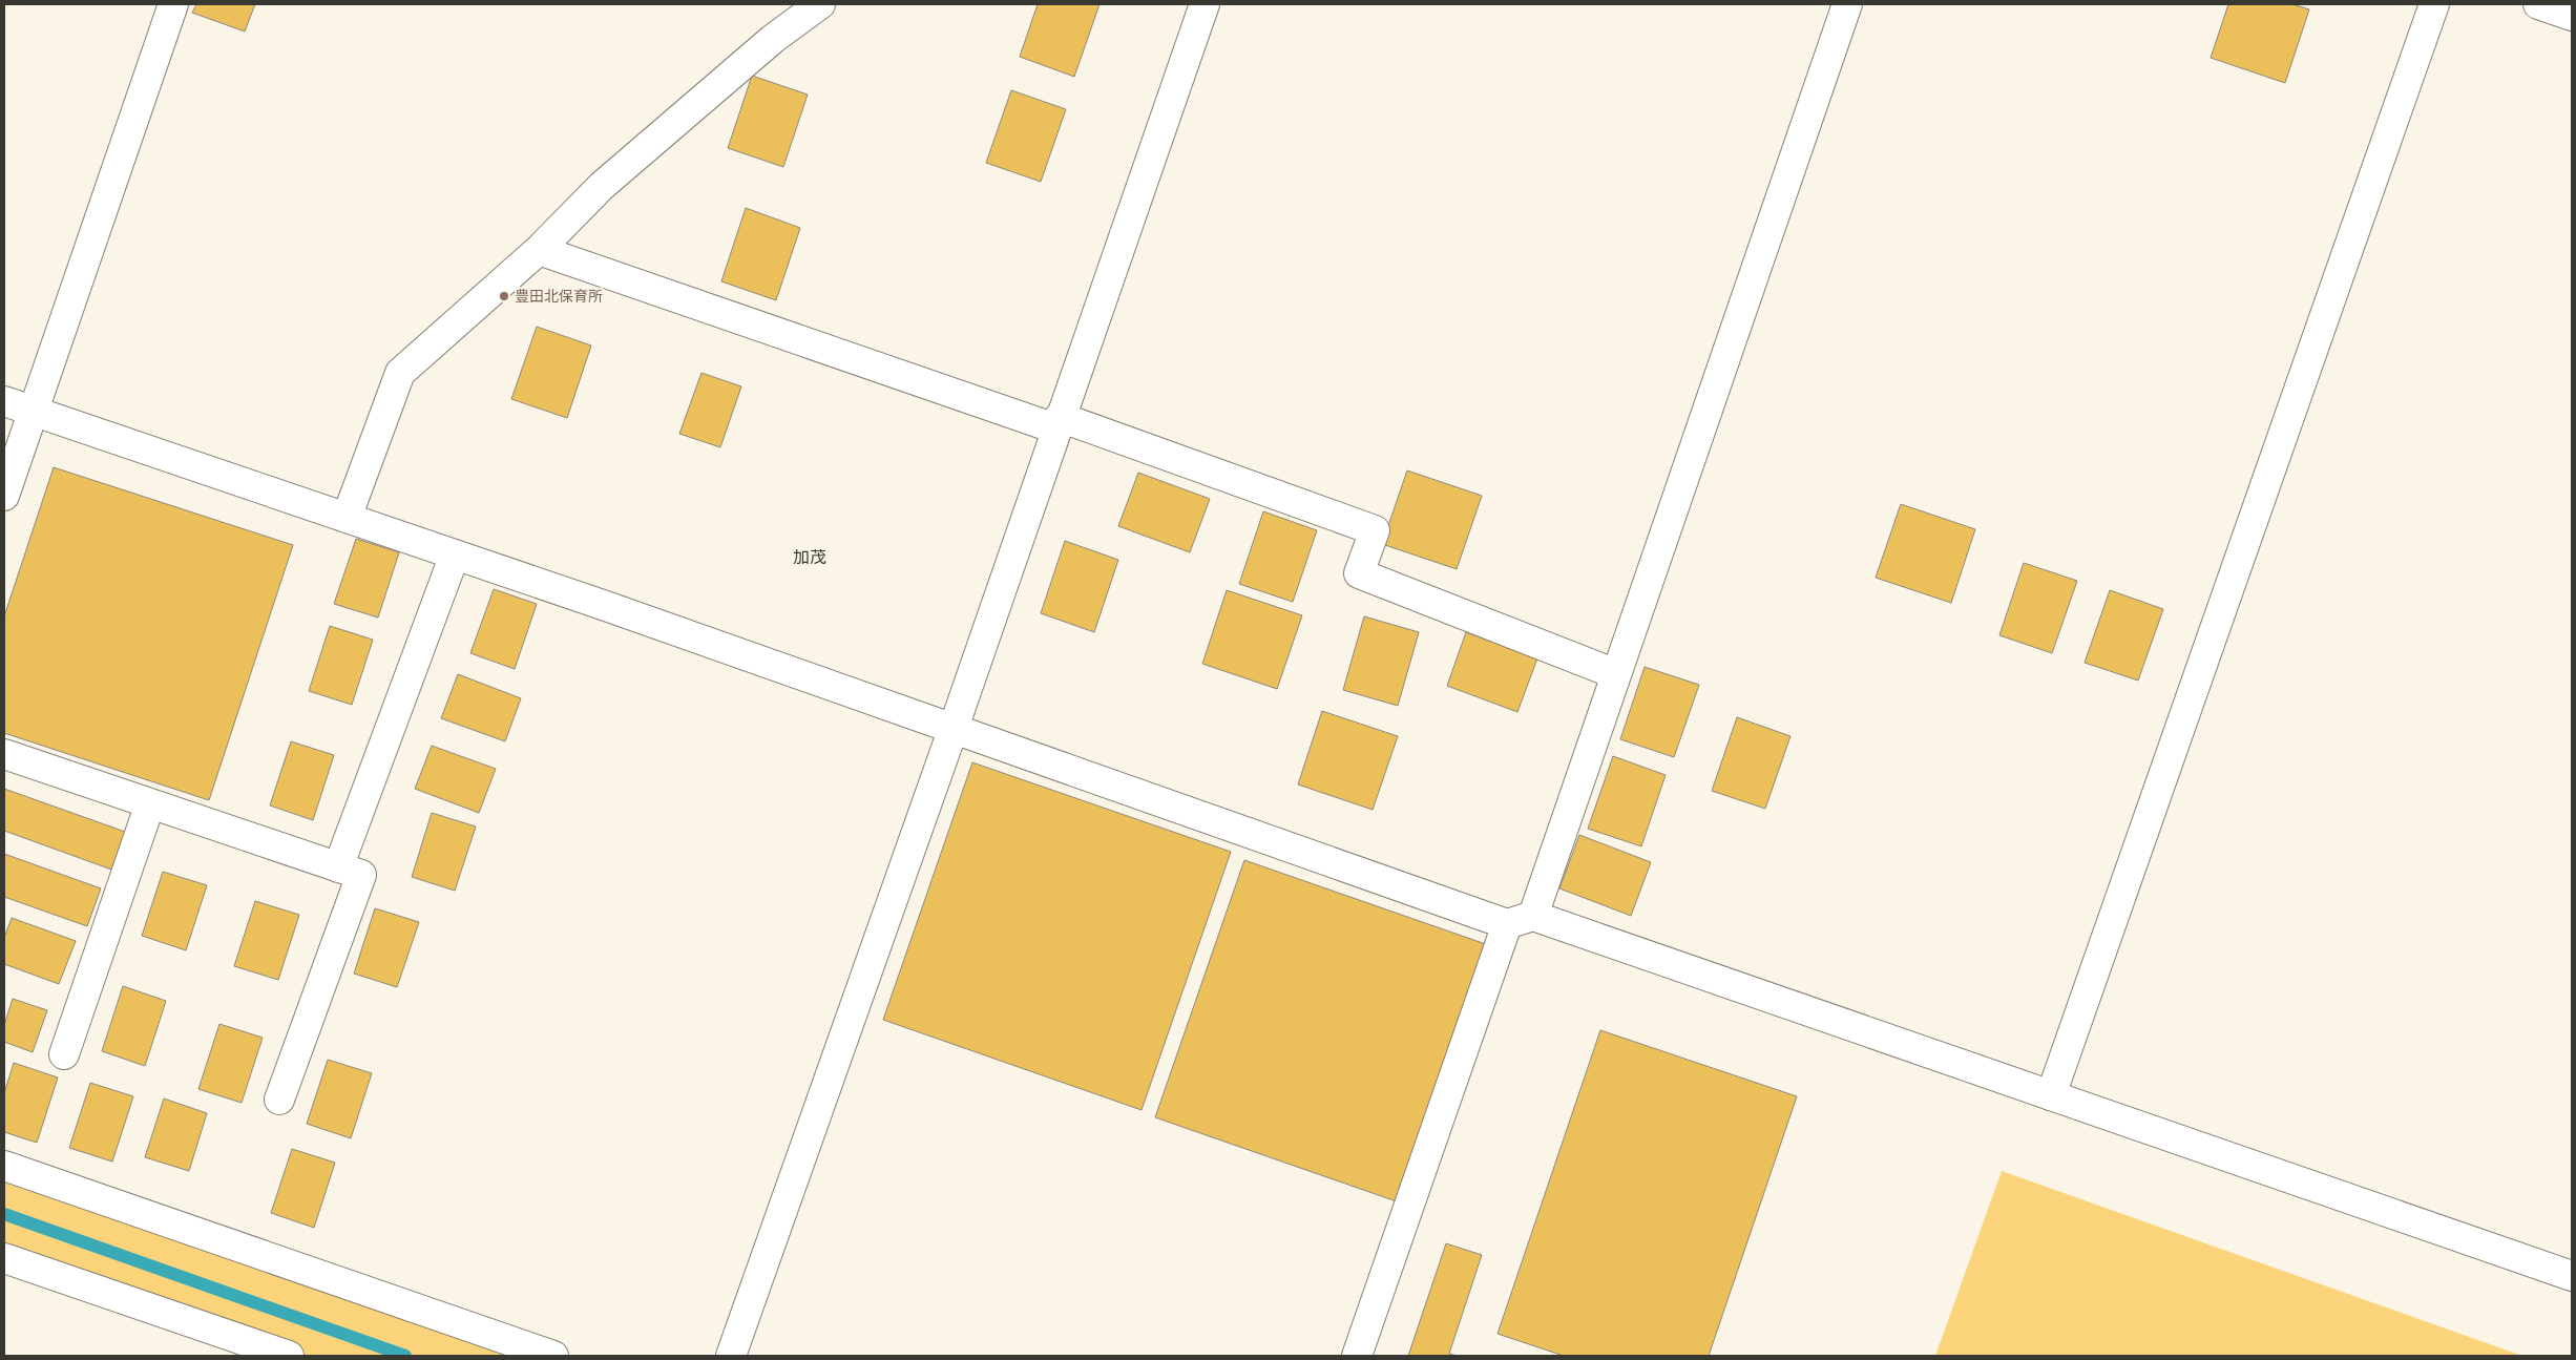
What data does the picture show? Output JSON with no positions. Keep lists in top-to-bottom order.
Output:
{
  "districts": ["加茂"],
  "places": ["豊田北保育所"]
}
